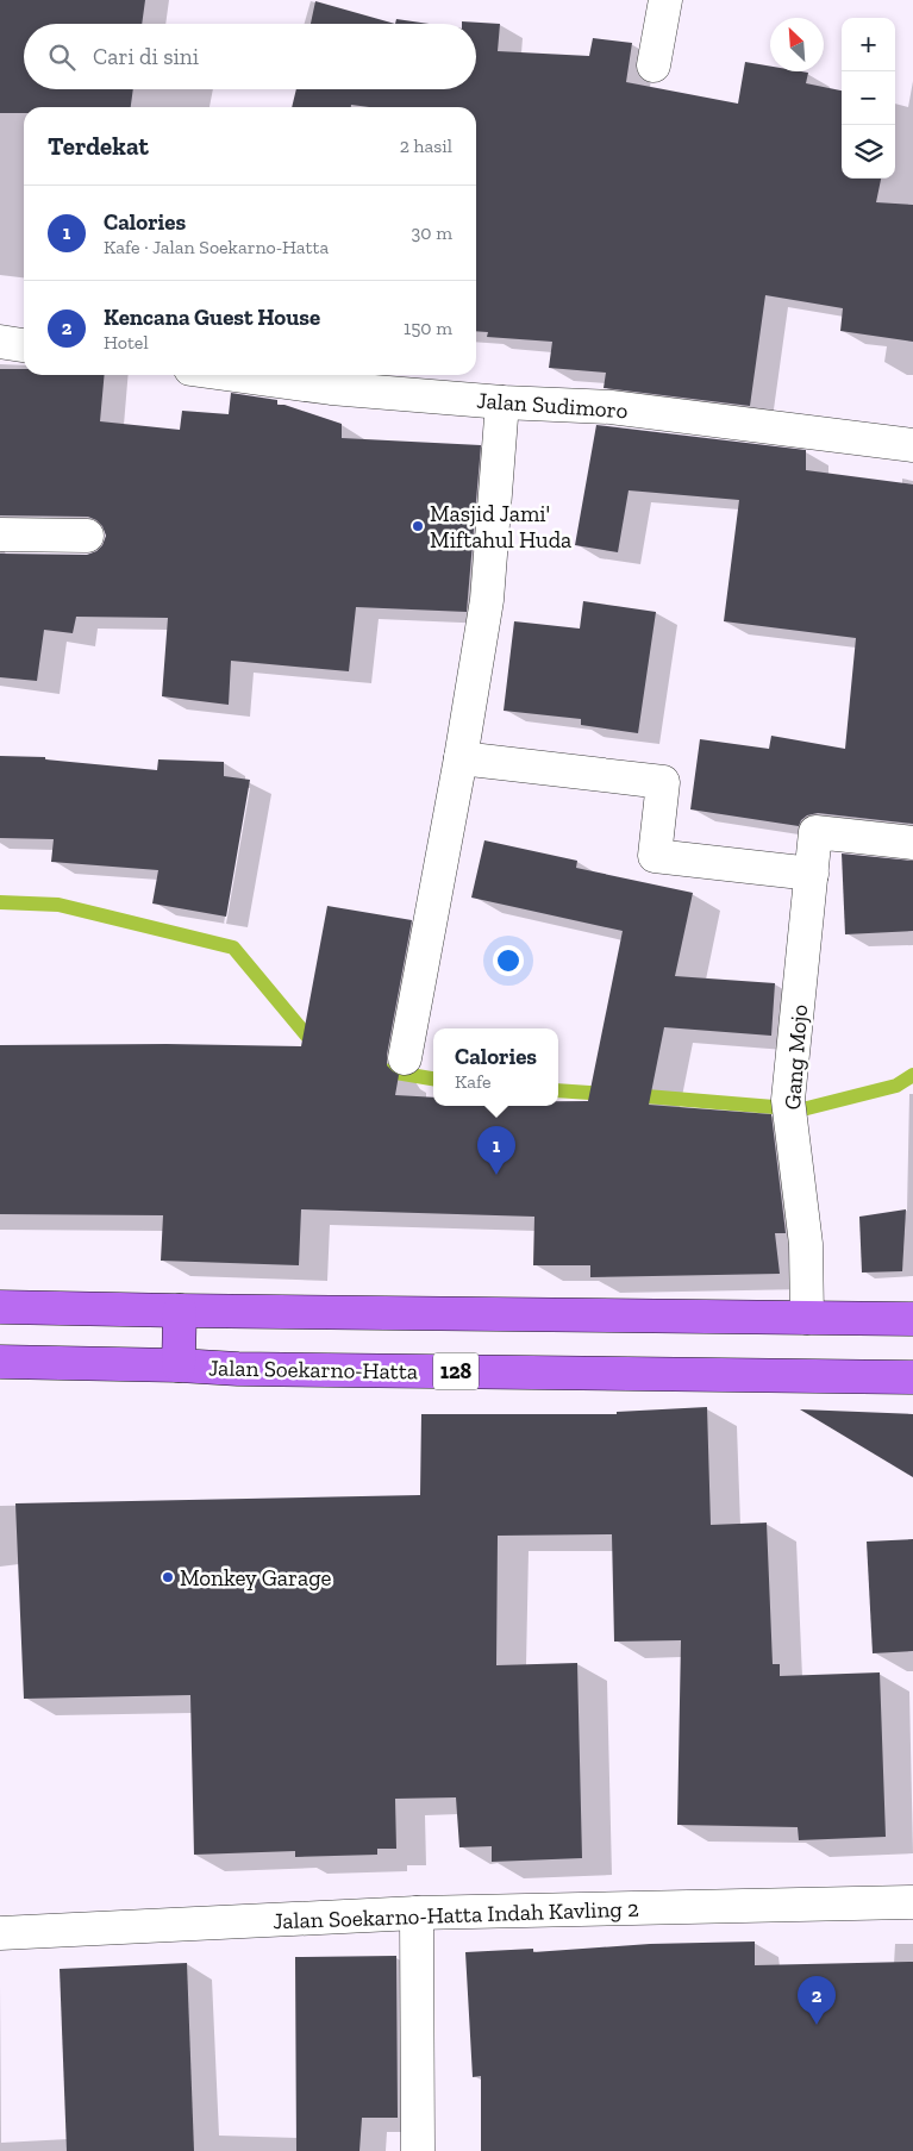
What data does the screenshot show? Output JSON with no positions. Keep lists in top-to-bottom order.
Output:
{
  "streets": {
    "main road": ["Jalan Soekarno-Hatta", "128"],
    "street": ["Jalan Sudimoro", "Gang Mojo", "Jalan Soekarno-Hatta Indah Kavling 2"]
  },
  "places": ["Masjid Jami' Miftahul Huda", "Monkey Garage"],
  "north": "top left",
  "page": {
    "map_buttons": ["+", "−"],
    "search": "Cari di sini",
    "heading": ["Terdekat", "2 hasil"],
    "list": [
      {
        "mark": "1",
        "name": "Calories",
        "note": "Kafe · Jalan Soekarno-Hatta",
        "value": "30 m"
      },
      {
        "mark": "2",
        "name": "Kencana Guest House",
        "note": "Hotel",
        "value": "150 m"
      }
    ],
    "popup": ["Calories", "Kafe"],
    "pins": ["1", "2"]
  }
}
